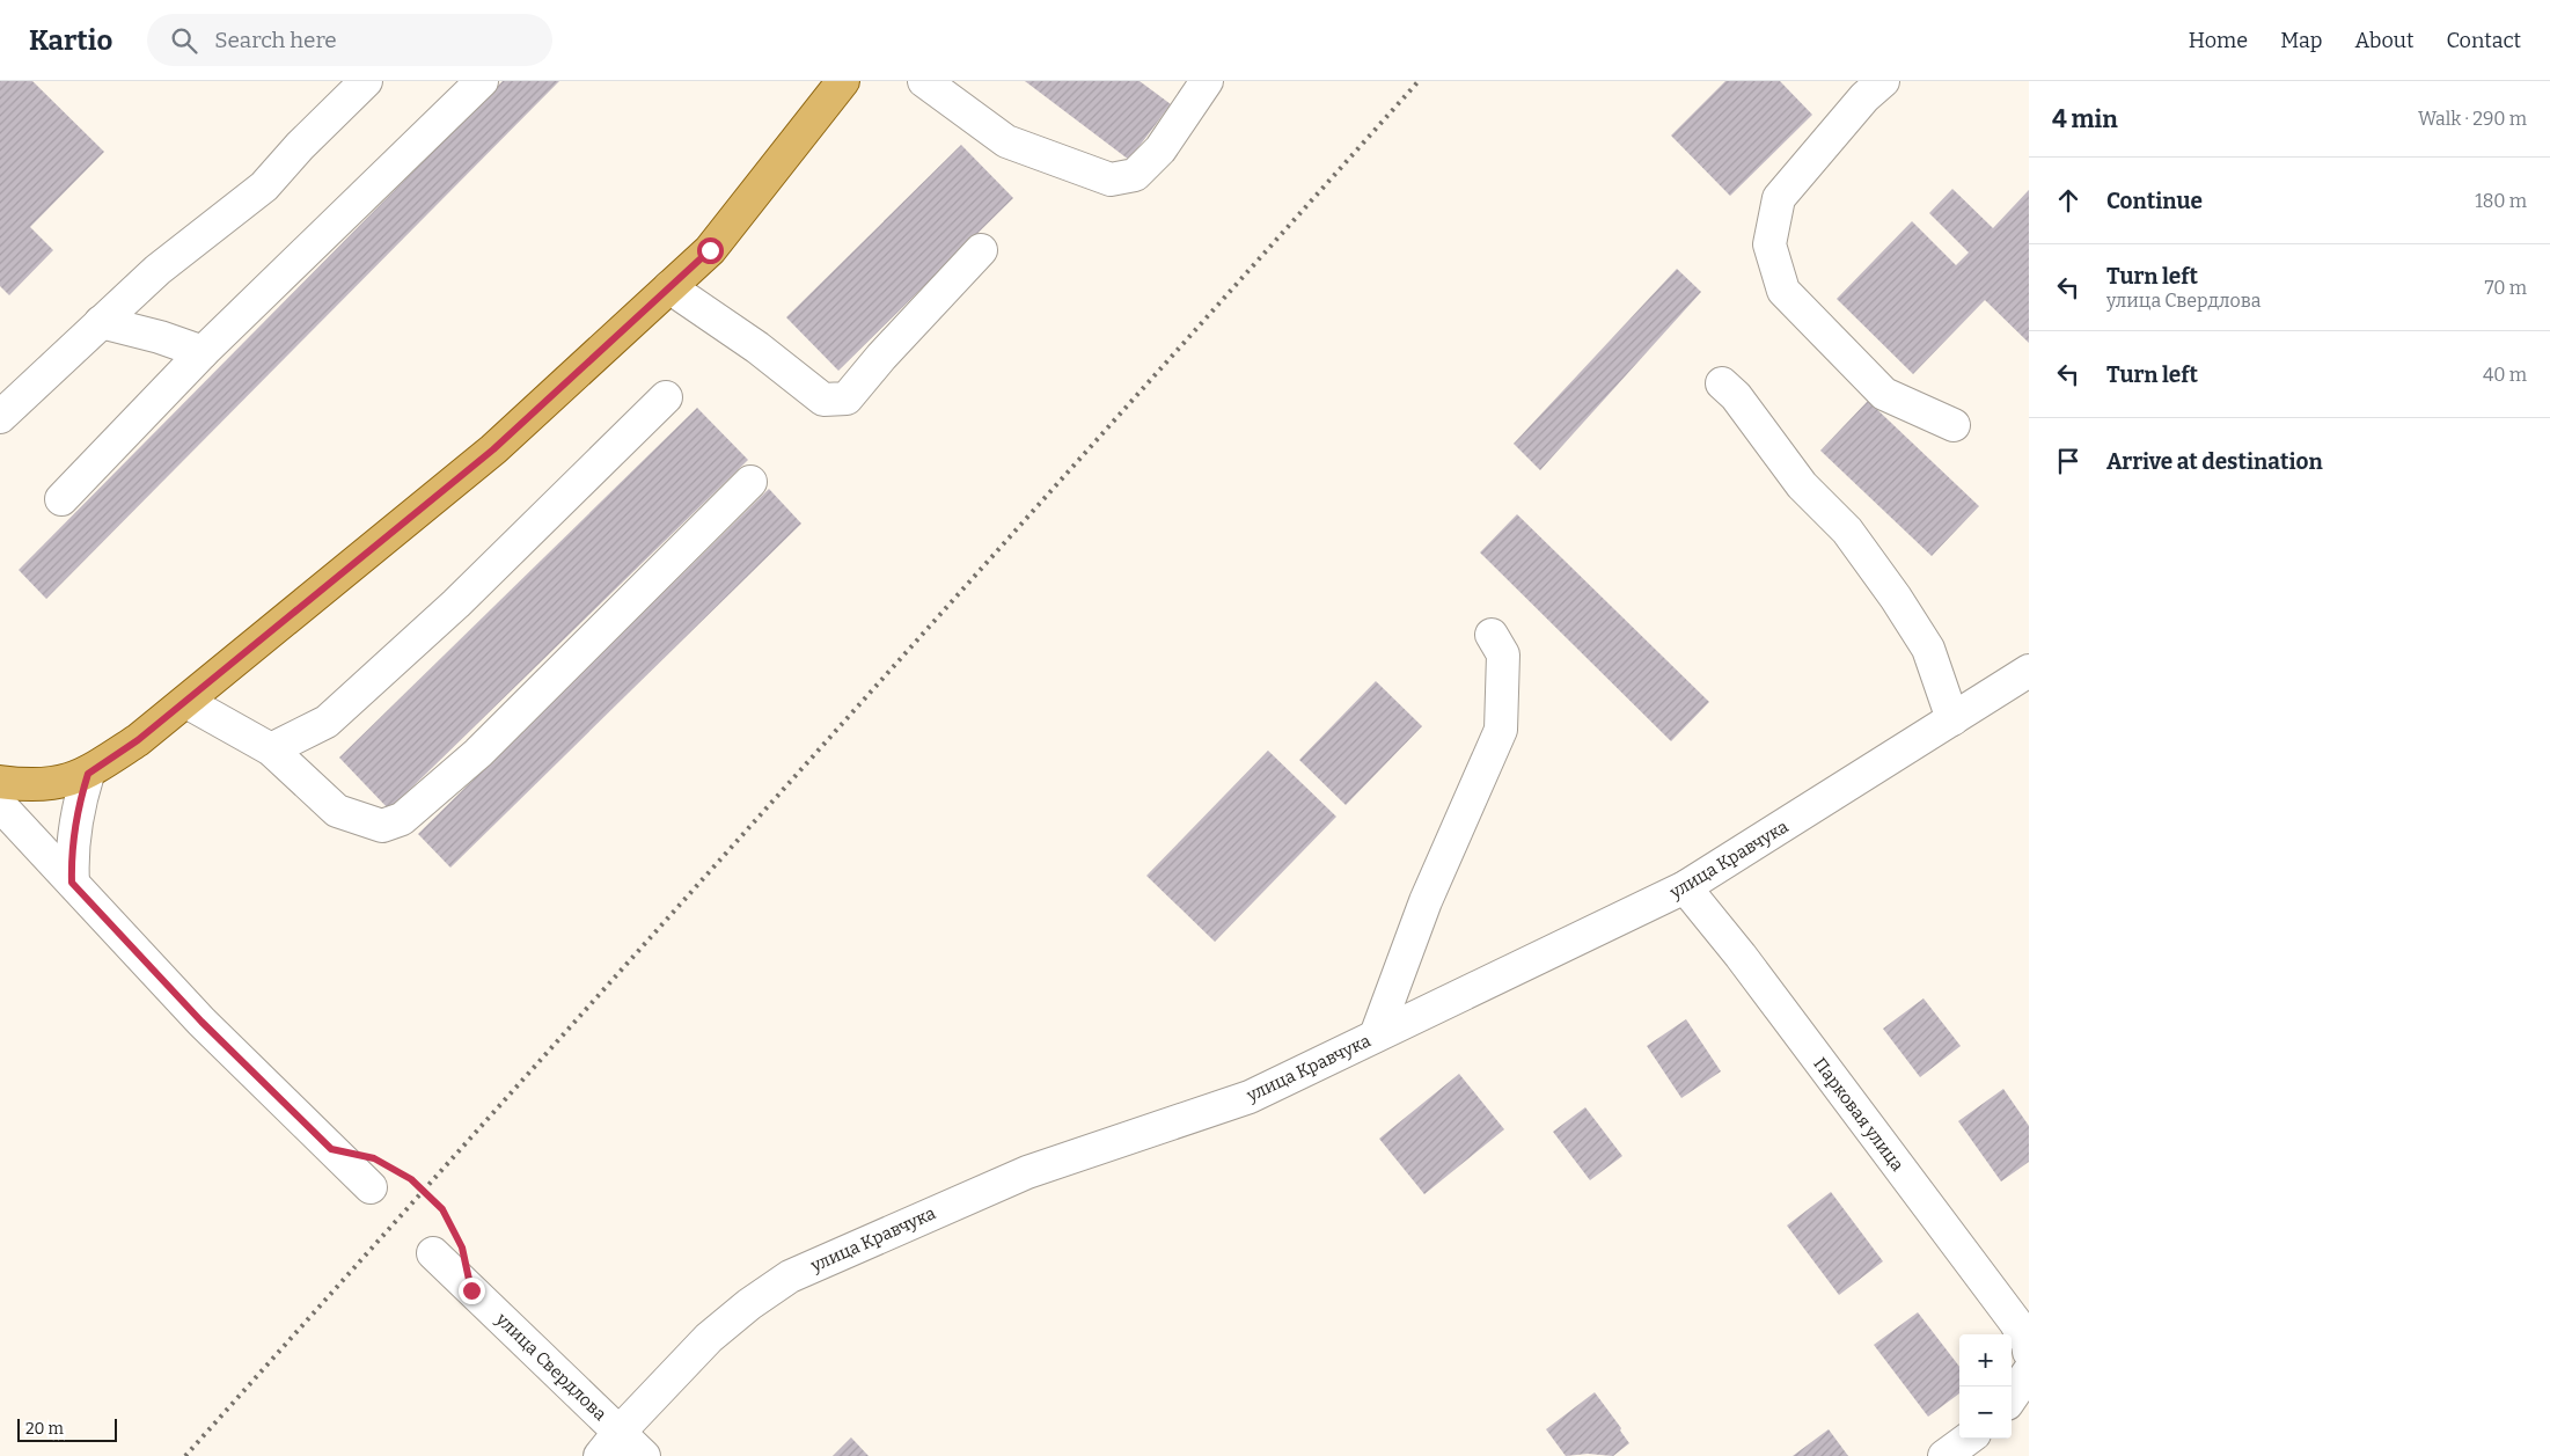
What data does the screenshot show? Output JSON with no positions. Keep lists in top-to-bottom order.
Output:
{
  "streets": {
    "street": ["улица Кравчука", "Парковая улица", "улица Свердлова"]
  },
  "crossings": [
    ["улица Кравчука", "Парковая улица"],
    ["улица Кравчука", "улица Свердлова"]
  ],
  "scale_bar": "20 m",
  "page": {
    "header": "Kartio",
    "search": "Search here",
    "nav": [
      "Home",
      "Map",
      "About",
      "Contact"
    ],
    "heading": ["4 min", "Walk · 290 m"],
    "list": [
      ["Continue", "180 m"],
      ["Turn left", "улица Свердлова", "70 m"],
      ["Turn left", "40 m"],
      "Arrive at destination"
    ],
    "map_buttons": ["+", "−"],
    "scale": "20 m"
  }
}
